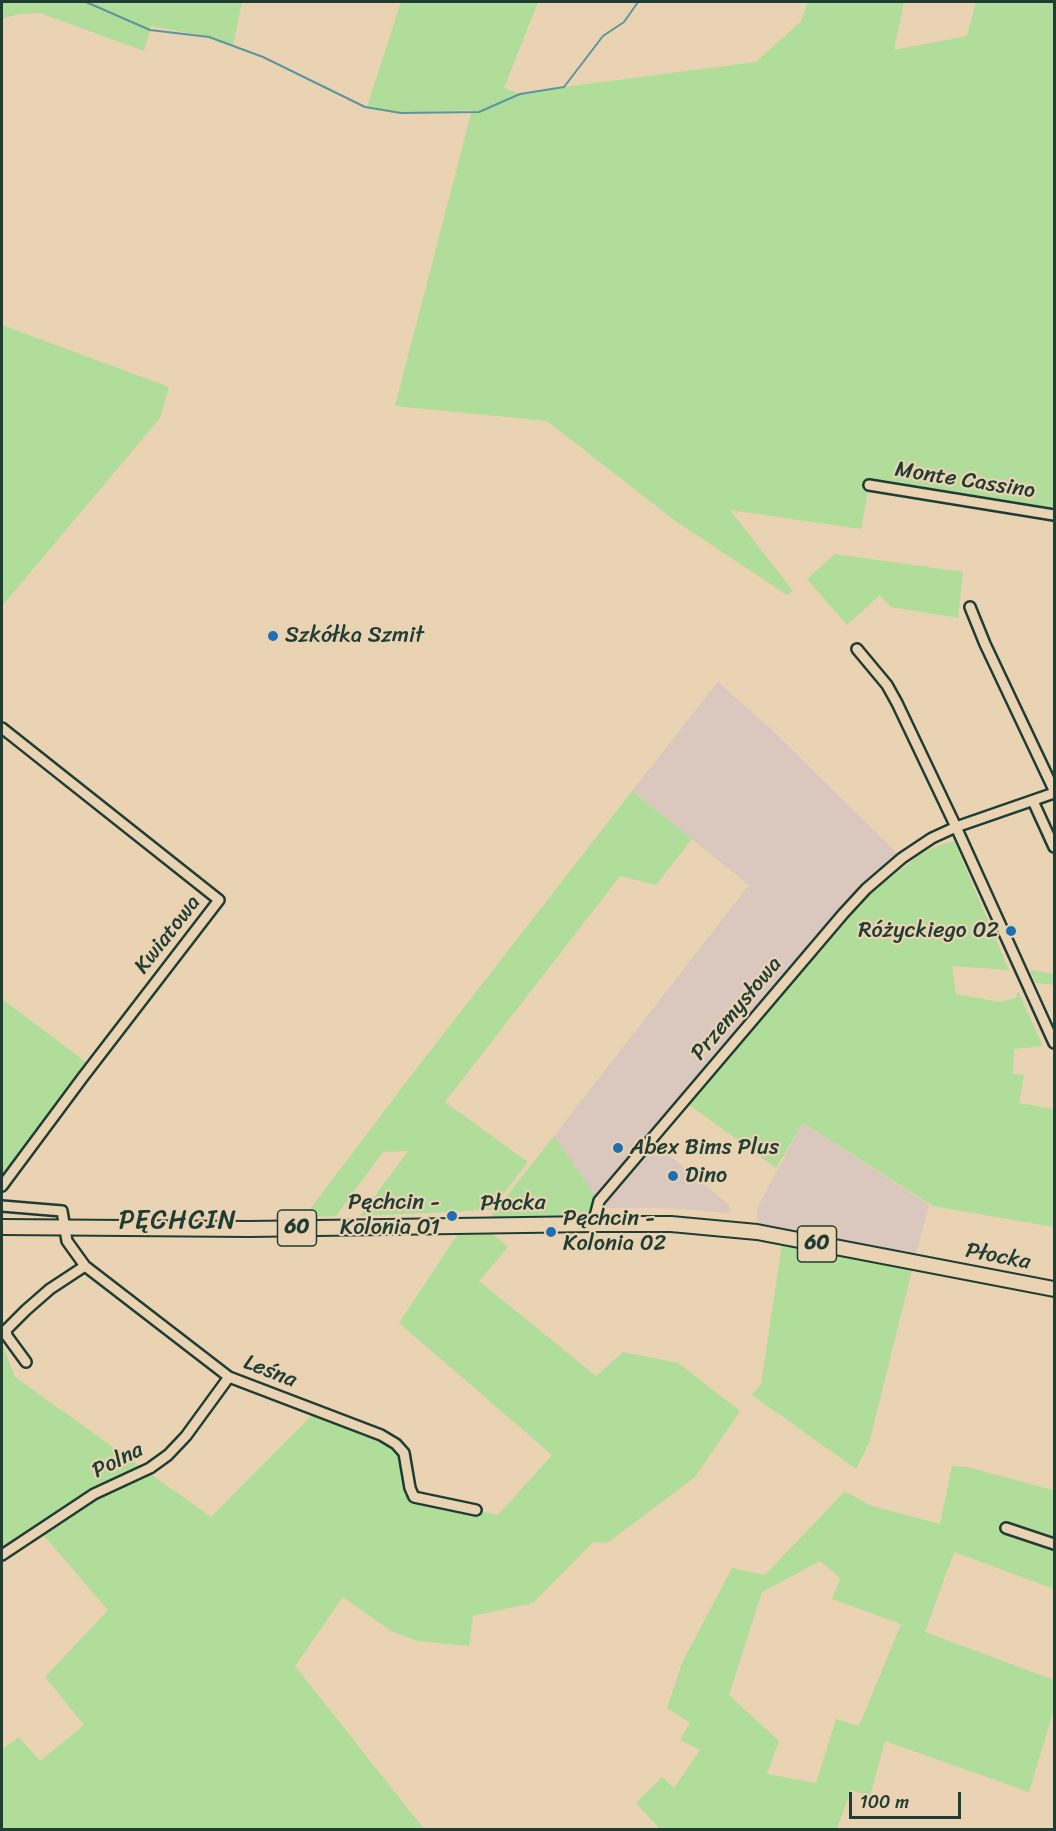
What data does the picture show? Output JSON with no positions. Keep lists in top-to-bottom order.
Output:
{
  "streets": {
    "main road": ["Płocka", "60"],
    "street": [
      "Monte Cassino",
      "Kwiatowa",
      "Przemysłowa",
      "Leśna",
      "Polna"
    ]
  },
  "crossings": [
    ["Przemysłowa", "Płocka"],
    ["Płocka", "Leśna"],
    ["Leśna", "Polna"]
  ],
  "districts": ["PĘCHCIN"],
  "places": [
    "Szkółka Szmit",
    "Różyckiego 02",
    "Abex Bims Plus",
    "Dino",
    "Pęchcin - Kolonia 01",
    "Pęchcin - Kolonia 02"
  ],
  "scale_bar": "100 m"
}
